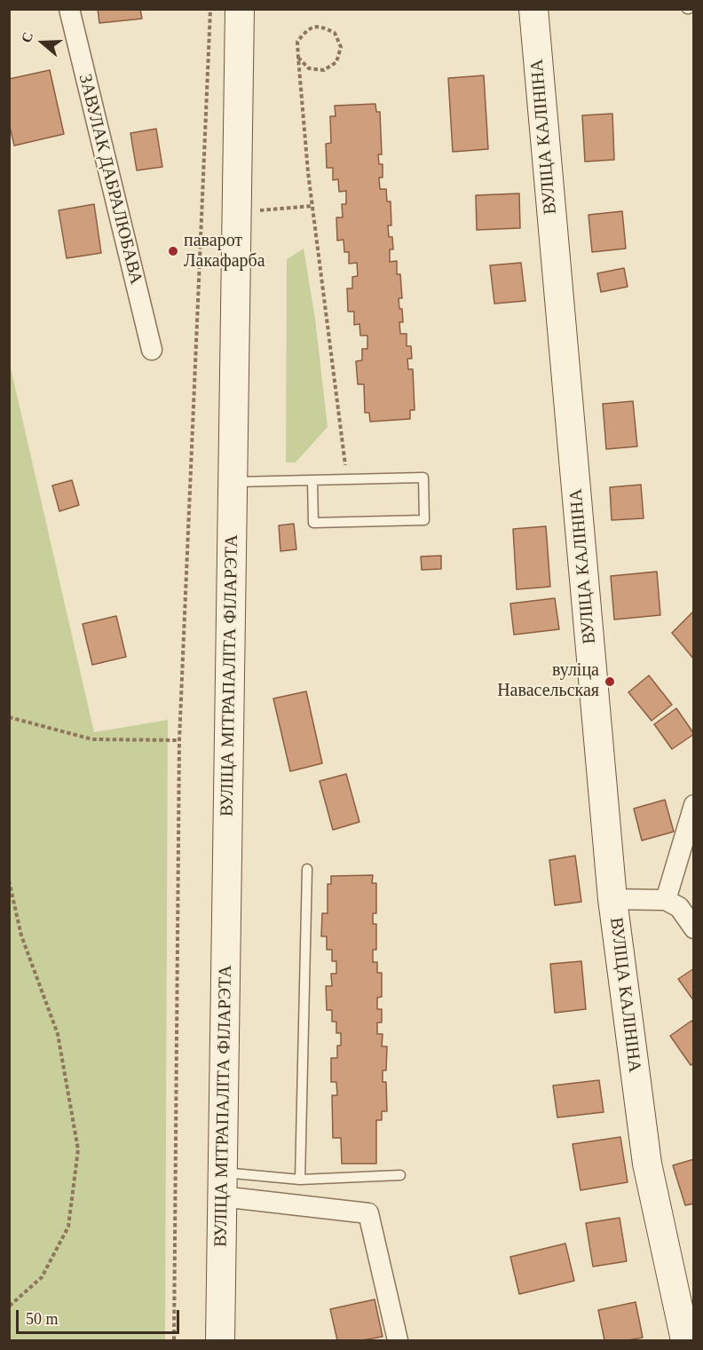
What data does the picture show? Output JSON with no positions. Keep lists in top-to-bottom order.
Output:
{
  "streets": {
    "main road": ["ВУЛІЦА КАЛІНІНА", "ВУЛІЦА МІТРАПАЛІТА ФІЛАРЭТА"],
    "street": ["ЗАВУЛАК ДАБРАЛЮБАВА"]
  },
  "places": ["паварот Лакафарба", "вуліца Навасельская"],
  "scale_bar": "50 m",
  "north": "left"
}
